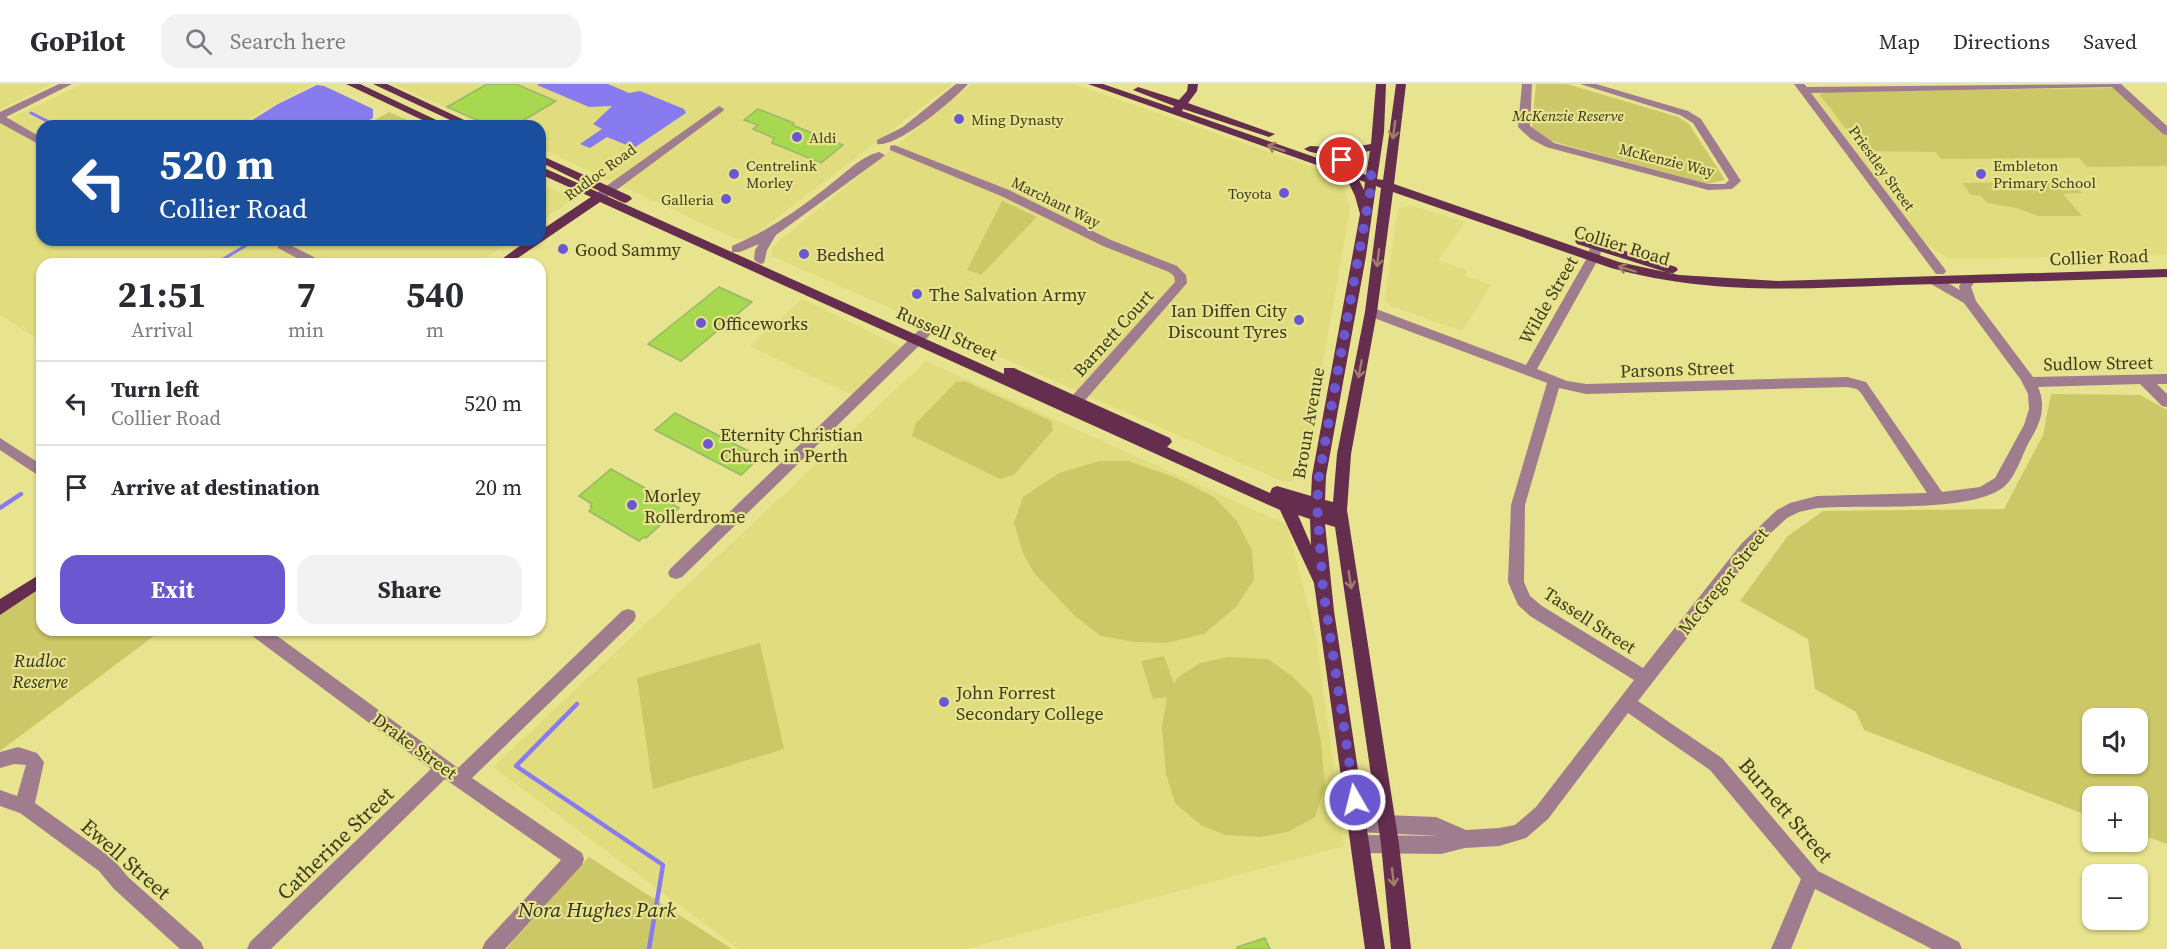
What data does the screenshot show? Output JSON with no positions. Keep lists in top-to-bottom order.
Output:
{
  "streets": {
    "main road": [
      "Rudloc Road",
      "Collier Road",
      "Russell Street",
      "Broun Avenue"
    ],
    "street": [
      "McKenzie Way",
      "Priestley Street",
      "Marchant Way",
      "Wilde Street",
      "Barnett Court",
      "Sudlow Street",
      "Parsons Street",
      "McGregor Street",
      "Tassell Street",
      "Drake Street",
      "Burnett Street",
      "Catherine Street",
      "Ewell Street"
    ]
  },
  "crossings": [
    ["Priestley Street", "Collier Road"],
    ["Priestley Street", "McGregor Street"],
    ["Rudloc Road", "Russell Street"],
    ["Marchant Way", "Barnett Court"],
    ["Collier Road", "Wilde Street"],
    ["Collier Road", "Broun Avenue"],
    ["Collier Road", "McGregor Street"],
    ["Wilde Street", "Parsons Street"],
    ["Russell Street", "Barnett Court"],
    ["Russell Street", "Broun Avenue"],
    ["Sudlow Street", "McGregor Street"],
    ["Parsons Street", "McGregor Street"],
    ["Parsons Street", "Tassell Street"],
    ["Broun Avenue", "McGregor Street"],
    ["McGregor Street", "Tassell Street"],
    ["McGregor Street", "Burnett Street"],
    ["Drake Street", "Catherine Street"]
  ],
  "parks": ["McKenzie Reserve", "Rudloc Reserve", "Nora Hughes Park"],
  "places": [
    "Ming Dynasty",
    "Aldi",
    "Centrelink Morley",
    "Embleton Primary School",
    "Toyota",
    "Galleria",
    "Good Sammy",
    "Bedshed",
    "The Salvation Army",
    "Ian Diffen City Discount Tyres",
    "Officeworks",
    "Eternity Christian Church in Perth",
    "Morley Rollerdrome",
    "John Forrest Secondary College"
  ],
  "page": {
    "header": "GoPilot",
    "search": "Search here",
    "nav": ["Map", "Directions", "Saved"],
    "turn": ["520 m", "Collier Road"],
    "eta": [
      "21:51",
      "Arrival",
      "7",
      "min",
      "540",
      "m"
    ],
    "list": [
      {
        "name": "Turn left",
        "note": "Collier Road",
        "value": "520 m"
      },
      {
        "name": "Arrive at destination",
        "value": "20 m"
      }
    ],
    "buttons": ["Exit", "Share"],
    "map_buttons": ["+", "−"]
  }
}
